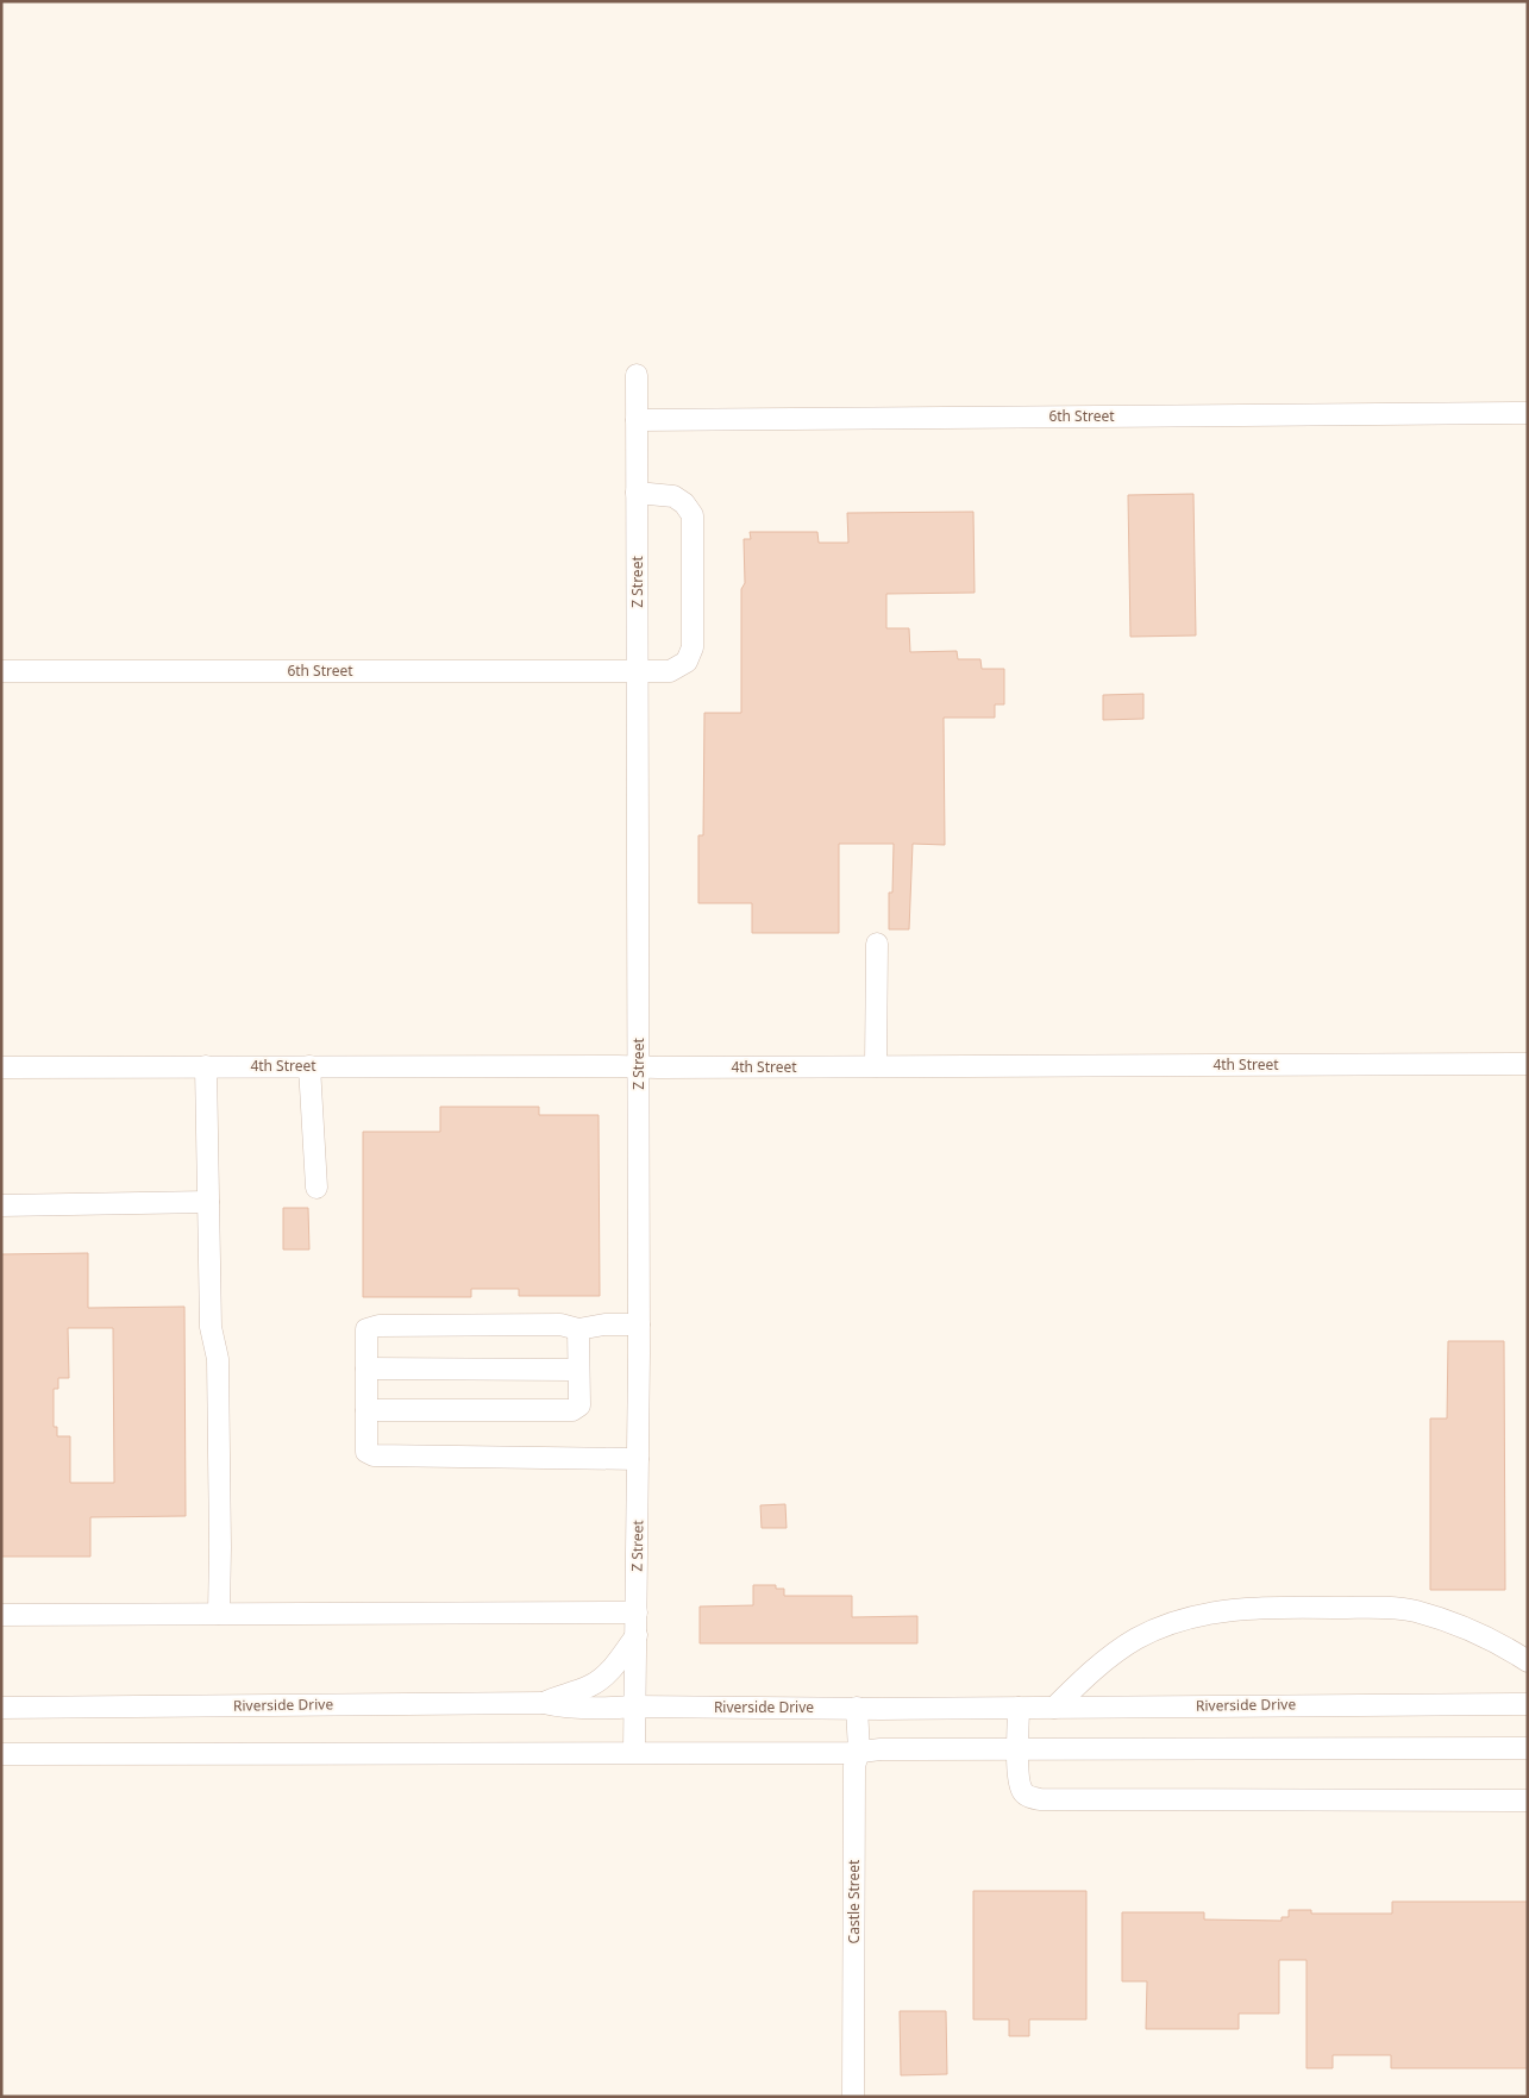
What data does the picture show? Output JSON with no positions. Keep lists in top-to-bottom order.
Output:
{
  "streets": {
    "street": [
      "6th Street",
      "Z Street",
      "4th Street",
      "Riverside Drive",
      "Castle Street"
    ]
  },
  "crossings": [
    ["6th Street", "Z Street"],
    ["Z Street", "4th Street"],
    ["Z Street", "Riverside Drive"],
    ["Riverside Drive", "Castle Street"]
  ]
}
